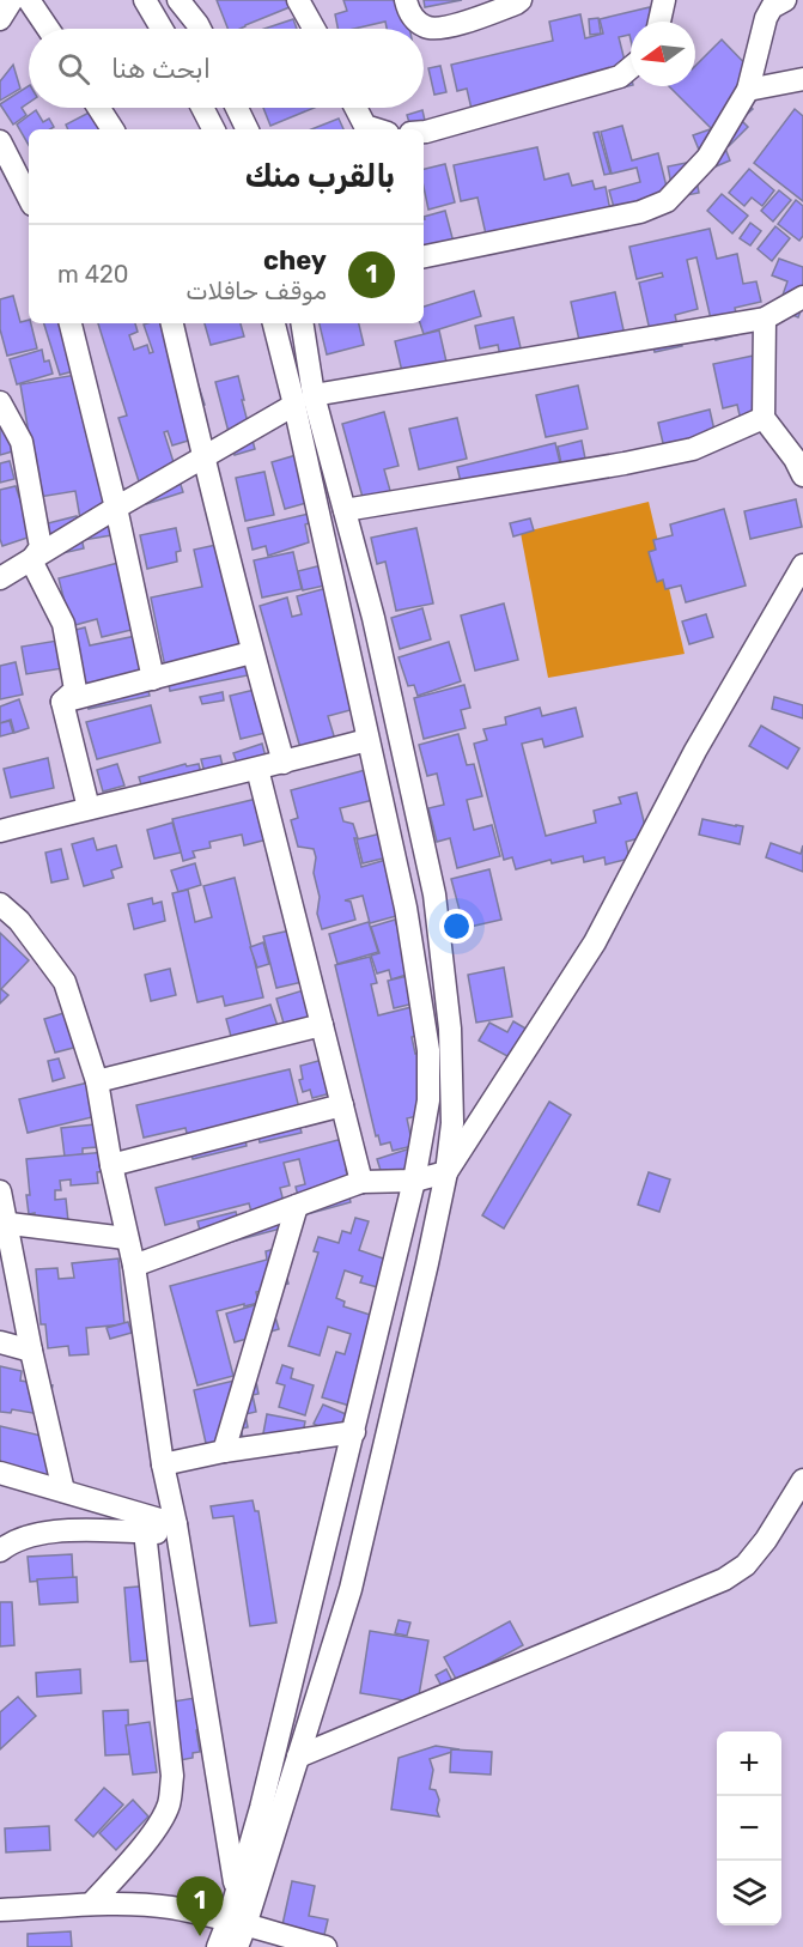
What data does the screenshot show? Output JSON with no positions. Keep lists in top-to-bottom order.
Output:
{
  "north": "left",
  "page": {
    "search": "ابحث هنا",
    "heading": "بالقرب منك",
    "list": [
      {
        "mark": "1",
        "name": "chey",
        "note": "موقف حافلات",
        "value": "420 m"
      }
    ],
    "map_buttons": ["+", "−"],
    "pins": "1"
  }
}
